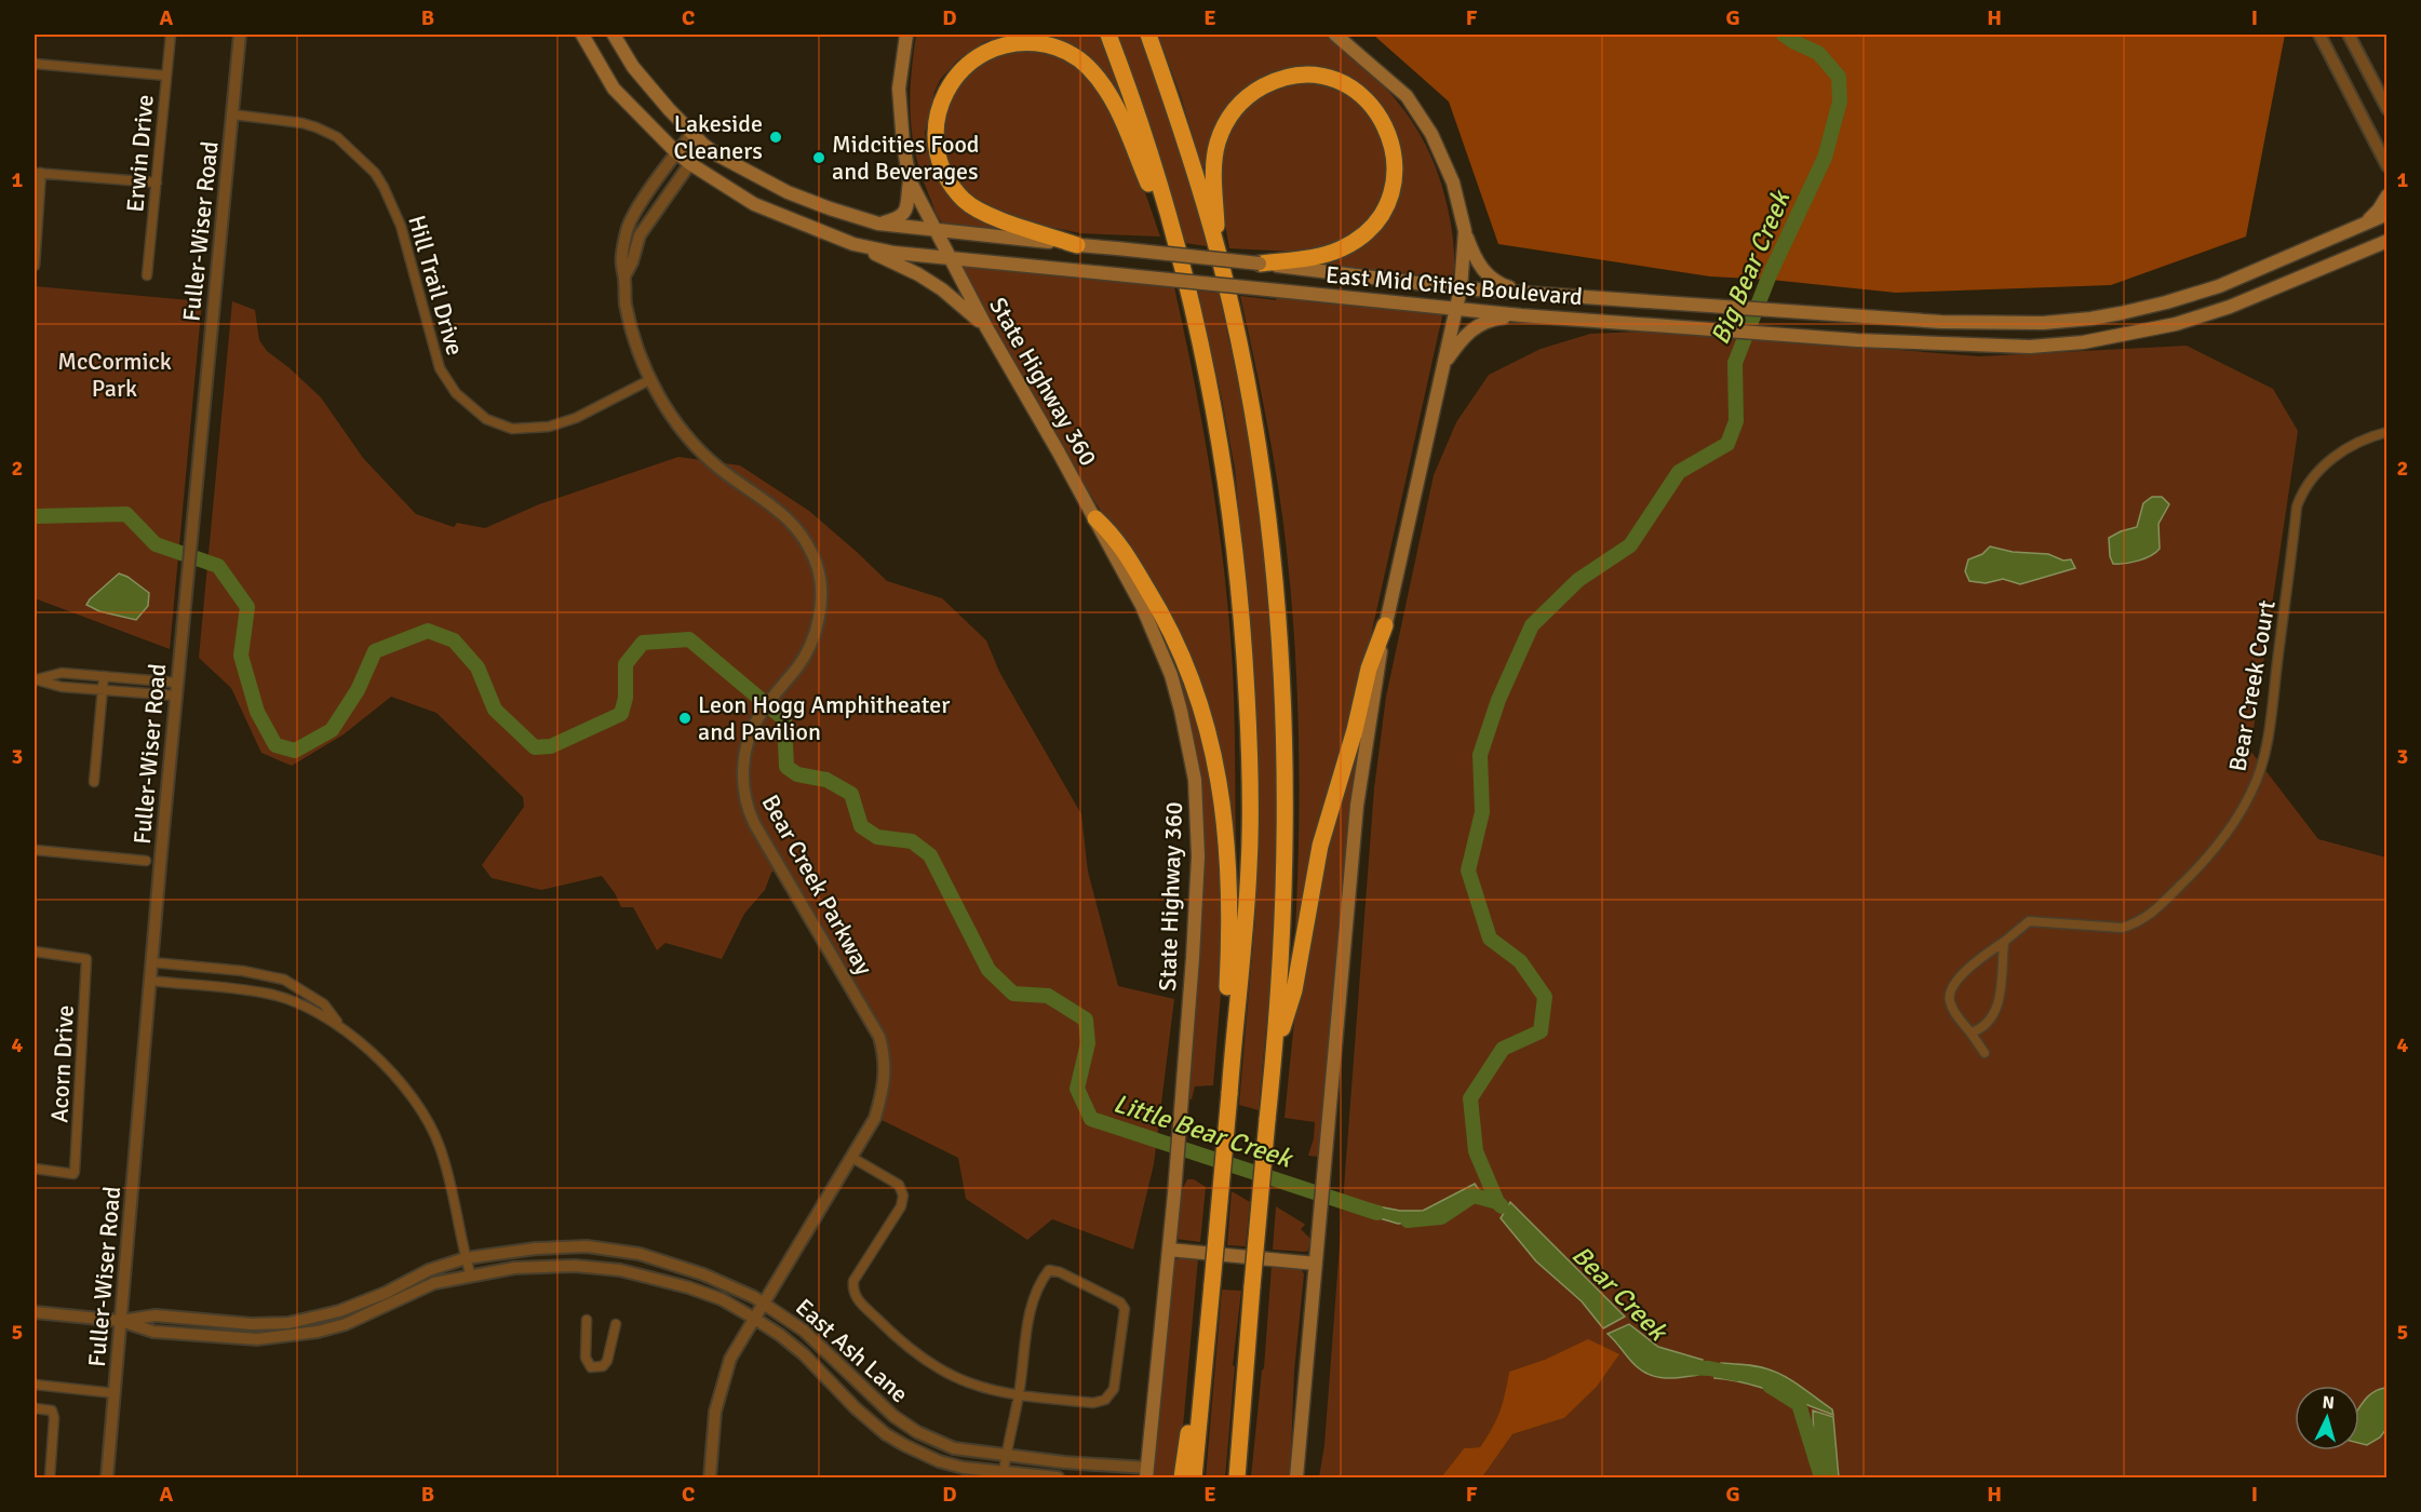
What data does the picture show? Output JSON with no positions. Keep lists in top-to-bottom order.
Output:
{
  "streets": {
    "main road": ["East Mid Cities Boulevard", "State Highway 360"],
    "street": [
      "Erwin Drive",
      "Fuller-Wiser Road",
      "Hill Trail Drive",
      "Bear Creek Court",
      "Bear Creek Parkway",
      "Acorn Drive",
      "East Ash Lane"
    ]
  },
  "crossings": [
    ["Fuller-Wiser Road", "Hill Trail Drive"],
    ["Fuller-Wiser Road", "East Ash Lane"],
    ["Hill Trail Drive", "Bear Creek Parkway"],
    ["East Mid Cities Boulevard", "State Highway 360"],
    ["East Mid Cities Boulevard", "Bear Creek Parkway"],
    ["State Highway 360", "East Ash Lane"],
    ["Bear Creek Parkway", "East Ash Lane"]
  ],
  "water": ["Big Bear Creek", "Little Bear Creek", "Bear Creek"],
  "parks": ["McCormick Park"],
  "places": ["Lakeside Cleaners", "Midcities Food and Beverages", "Leon Hogg Amphitheater and Pavilion"],
  "north": "top",
  "grid": {
    "columns": [
      "A",
      "B",
      "C",
      "D",
      "E",
      "F",
      "G",
      "H",
      "I"
    ],
    "rows": [
      "1",
      "2",
      "3",
      "4",
      "5"
    ]
  }
}
